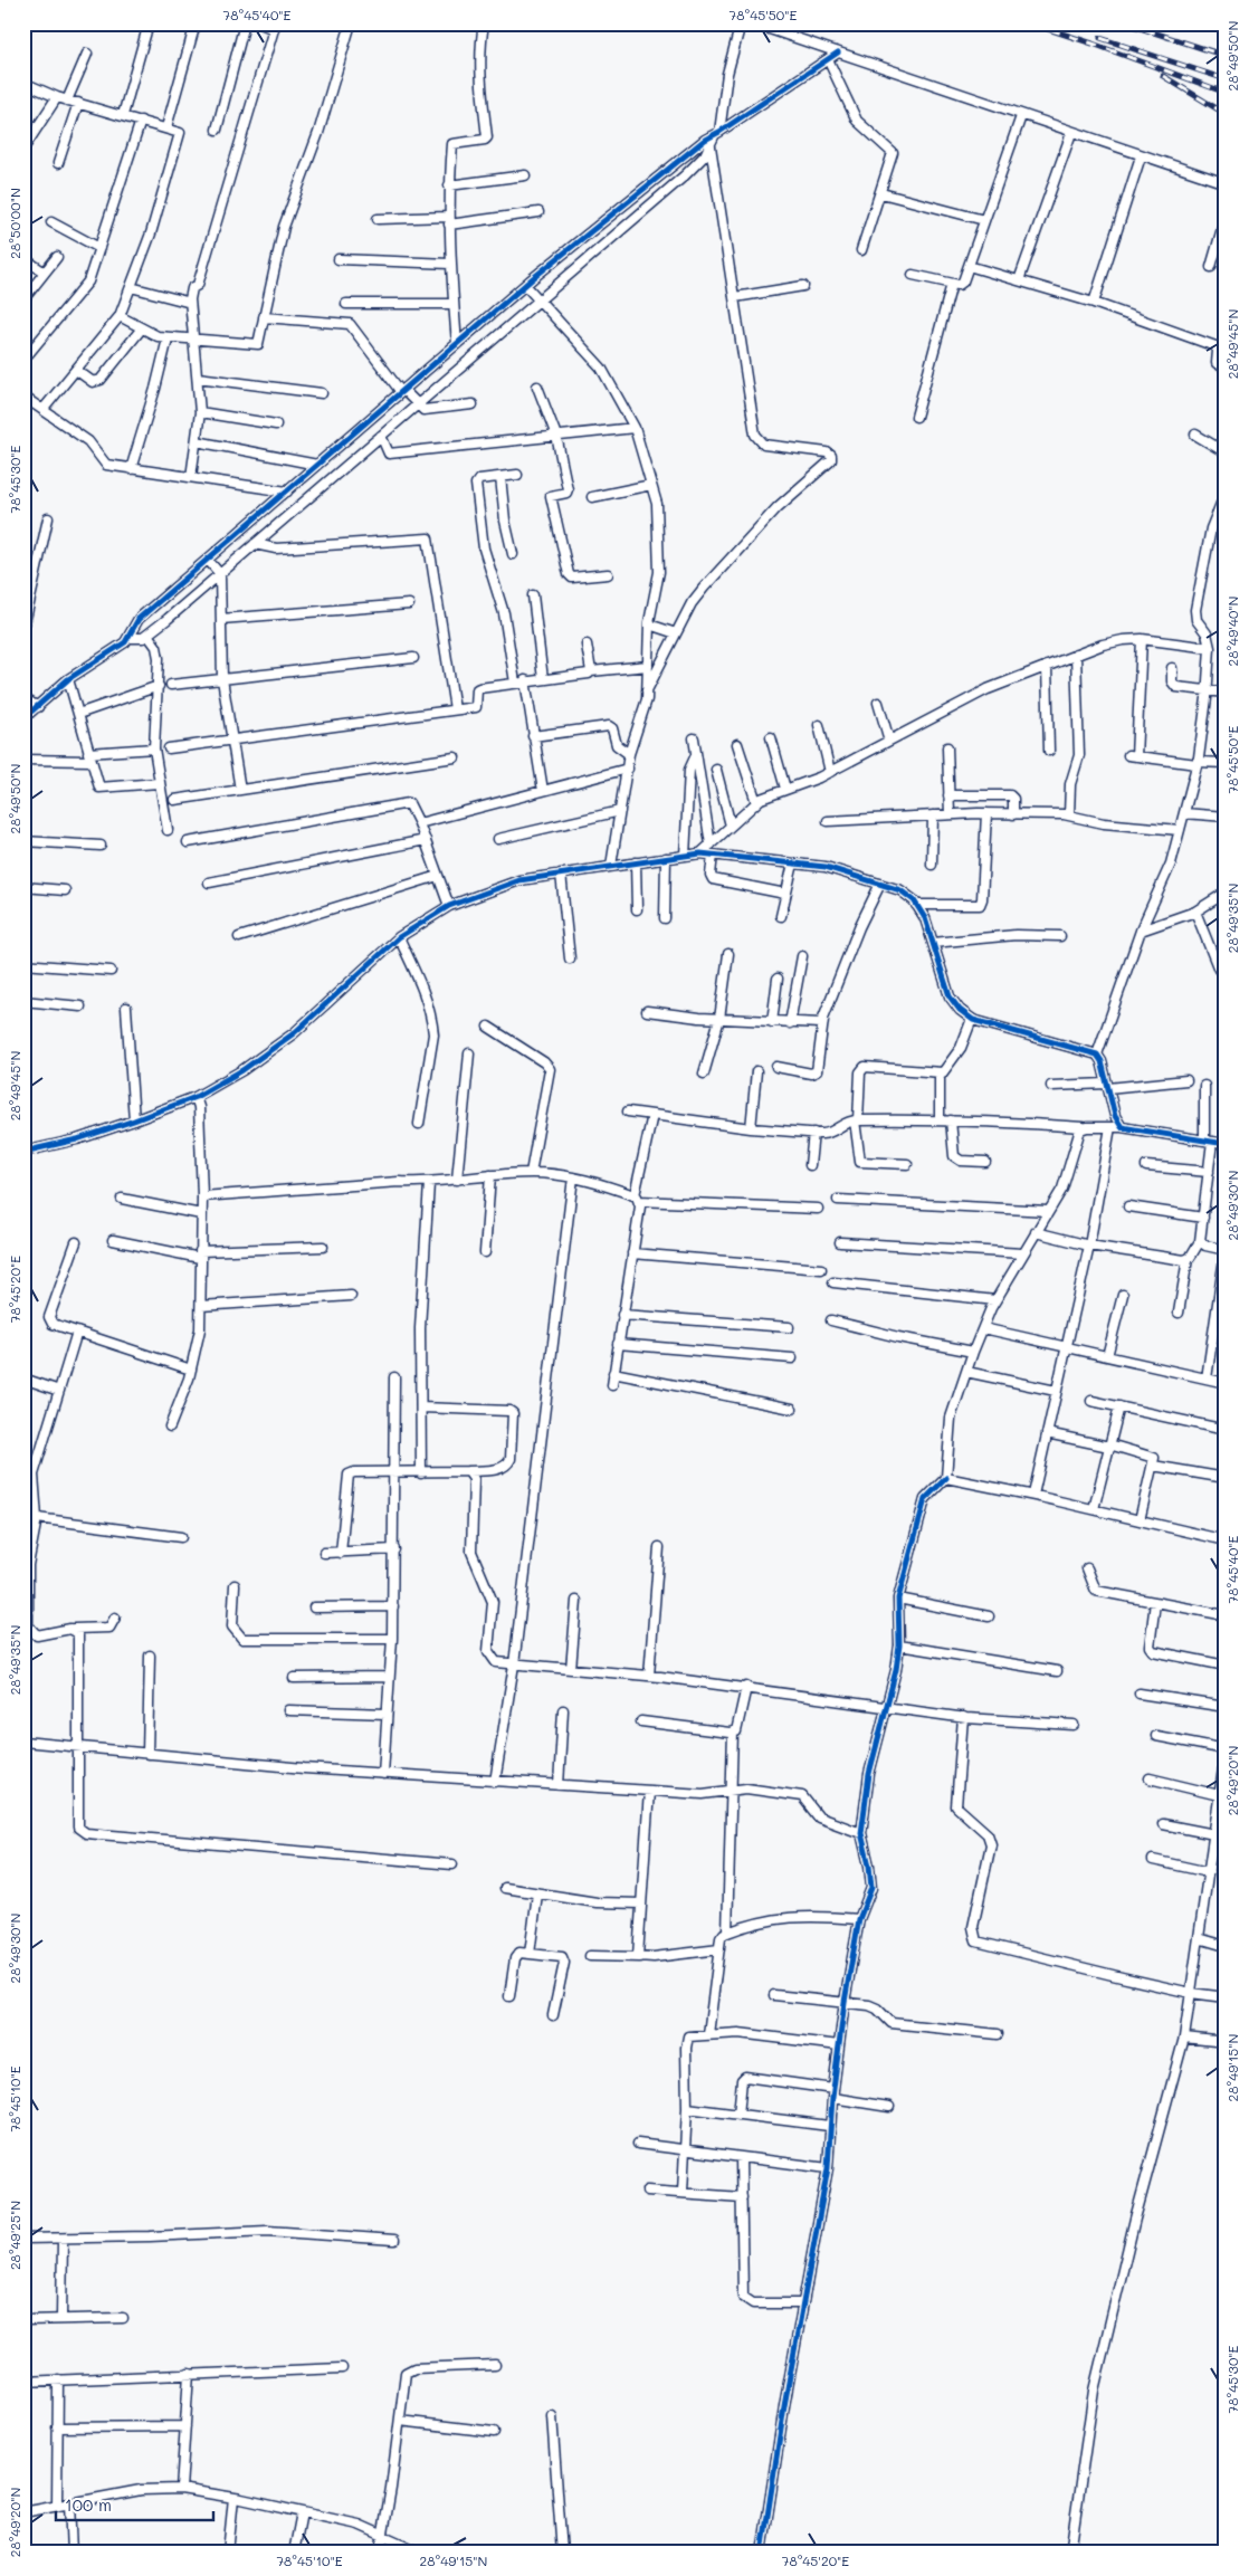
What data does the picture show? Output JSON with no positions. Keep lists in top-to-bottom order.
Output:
{
  "scale_bar": "100 m",
  "coordinates": [
    "78°45'40\"E",
    "78°45'50\"E",
    "28°49'50\"N",
    "28°50'00\"N",
    "28°49'45\"N",
    "78°45'30\"E",
    "28°49'40\"N",
    "28°49'35\"N",
    "28°49'30\"N",
    "78°45'20\"E",
    "28°49'20\"N",
    "28°49'15\"N",
    "78°45'10\"E",
    "28°49'25\"N"
  ]
}
